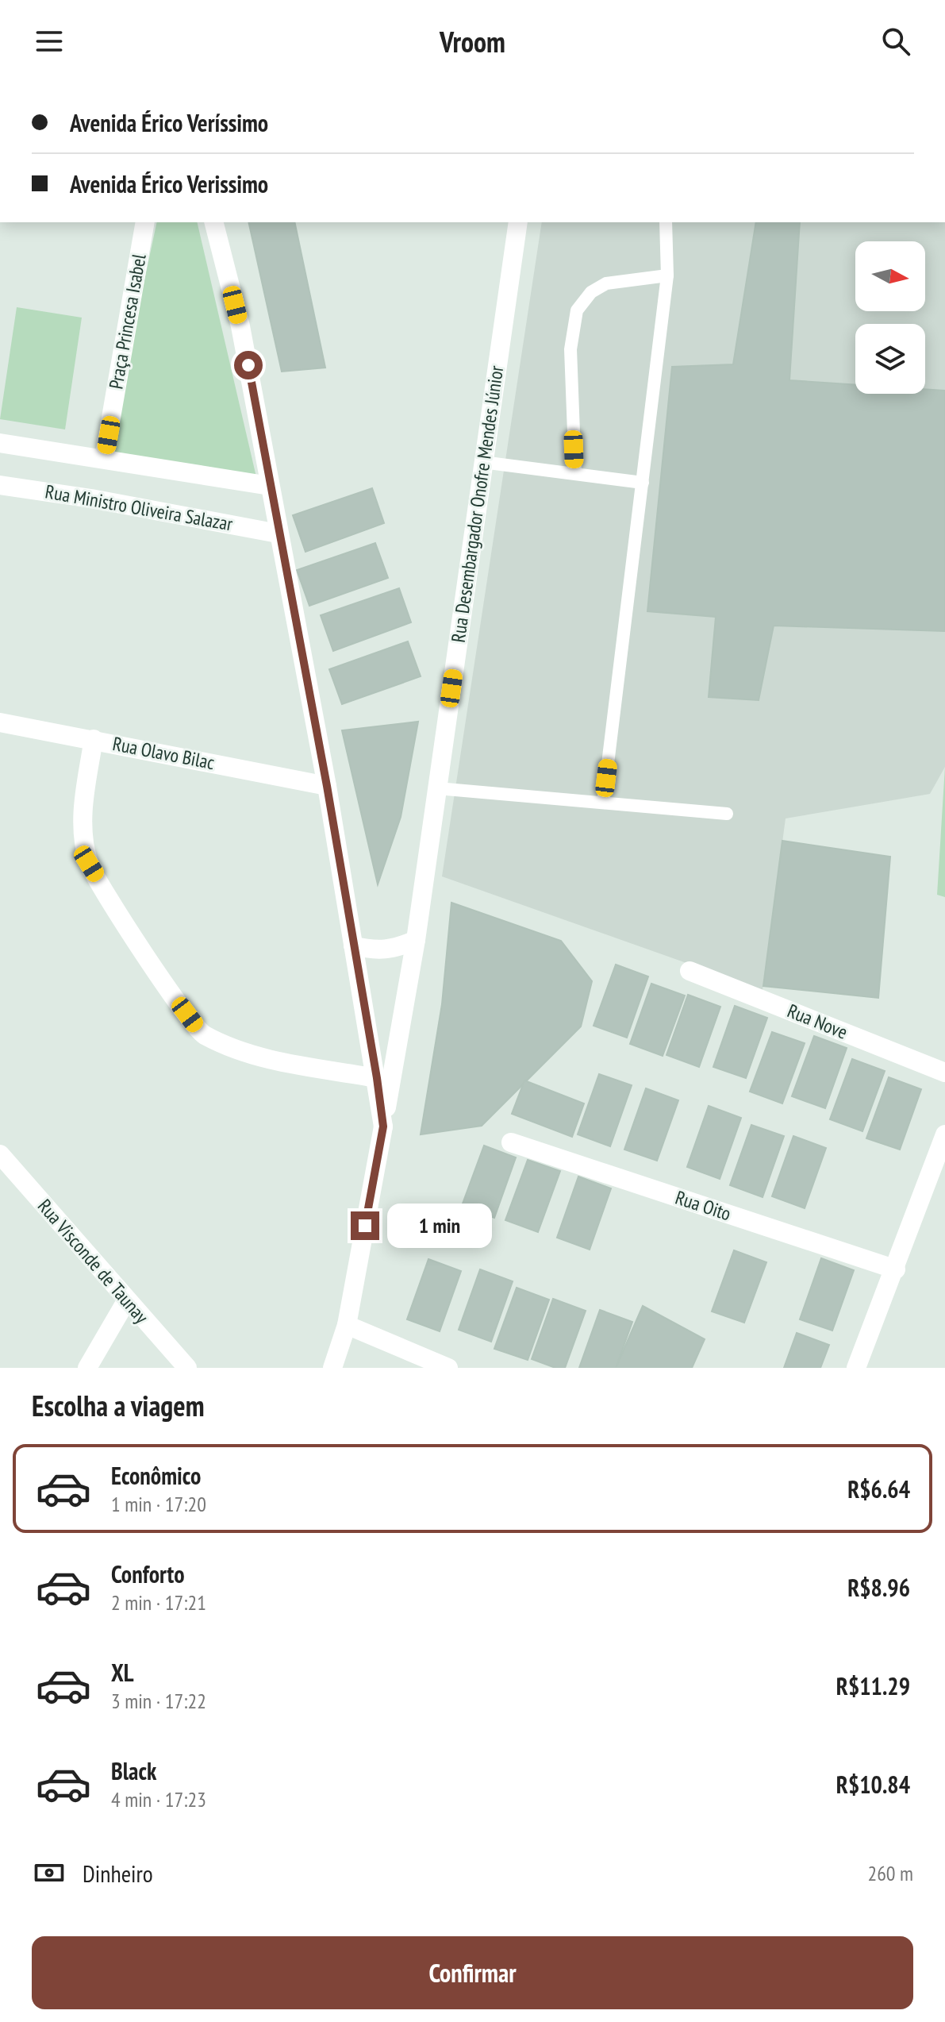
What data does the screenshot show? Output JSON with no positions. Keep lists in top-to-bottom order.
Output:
{
  "streets": {
    "street": [
      "Praça Princesa Isabel",
      "Rua Desembargador Onofre Mendes Júnior",
      "Rua Ministro Oliveira Salazar",
      "Rua Olavo Bilac",
      "Rua Nove",
      "Rua Oito",
      "Rua Visconde de Taunay"
    ]
  },
  "north": "right",
  "page": {
    "header": "Vroom",
    "banner": ["Avenida Érico Veríssimo", "Avenida Érico Verissimo"],
    "bubble": "1 min",
    "heading": "Escolha a viagem",
    "list": [
      {
        "name": "Econômico",
        "note": "1 min · 17:20",
        "value": "R$6.64"
      },
      {
        "name": "Conforto",
        "note": "2 min · 17:21",
        "value": "R$8.96"
      },
      {
        "name": "XL",
        "note": "3 min · 17:22",
        "value": "R$11.29"
      },
      {
        "name": "Black",
        "note": "4 min · 17:23",
        "value": "R$10.84"
      }
    ],
    "pay": ["Dinheiro", "260 m"],
    "buttons": "Confirmar"
  }
}
